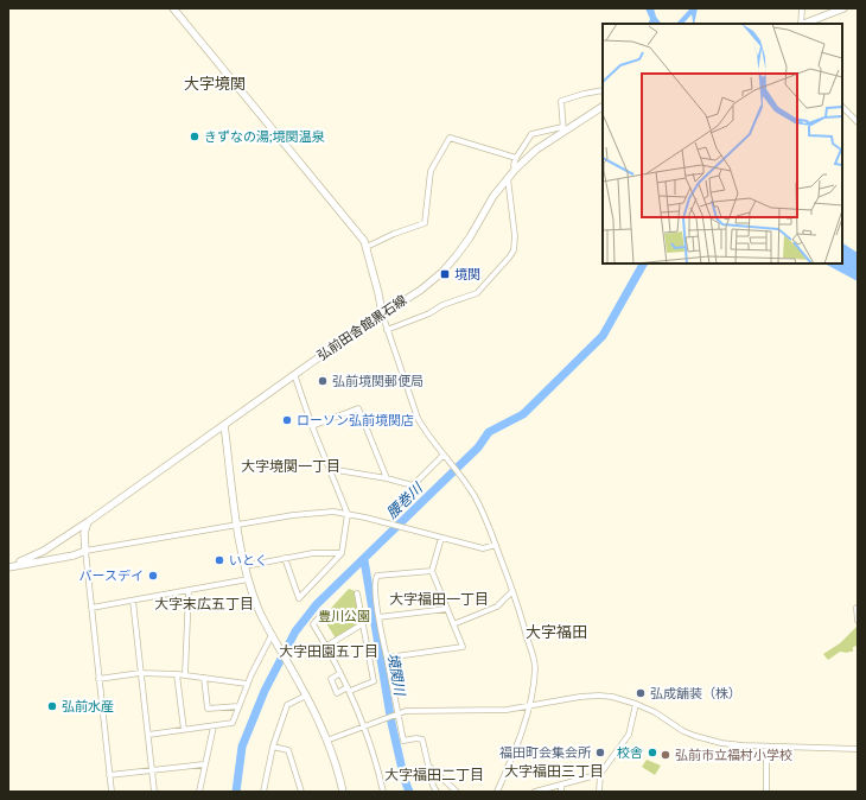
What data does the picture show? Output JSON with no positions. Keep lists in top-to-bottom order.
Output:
{
  "streets": {
    "main road": ["弘前田舎館黒石線"]
  },
  "districts": [
    "大字境関",
    "大字境関一丁目",
    "大字福田一丁目",
    "大字末広五丁目",
    "大字福田",
    "大字田園五丁目",
    "大字福田三丁目",
    "大字福田二丁目"
  ],
  "water": ["腰巻川", "境関川"],
  "parks": ["豊川公園"],
  "places": {
    "other": [
      "きずなの湯;境関温泉",
      "弘前境関郵便局",
      "ローソン弘前境関店",
      "いとく",
      "バースデイ",
      "弘成舗装（株）",
      "弘前水産",
      "福田町会集会所",
      "校舎",
      "弘前市立福村小学校"
    ],
    "transit": ["境関"]
  }
}
